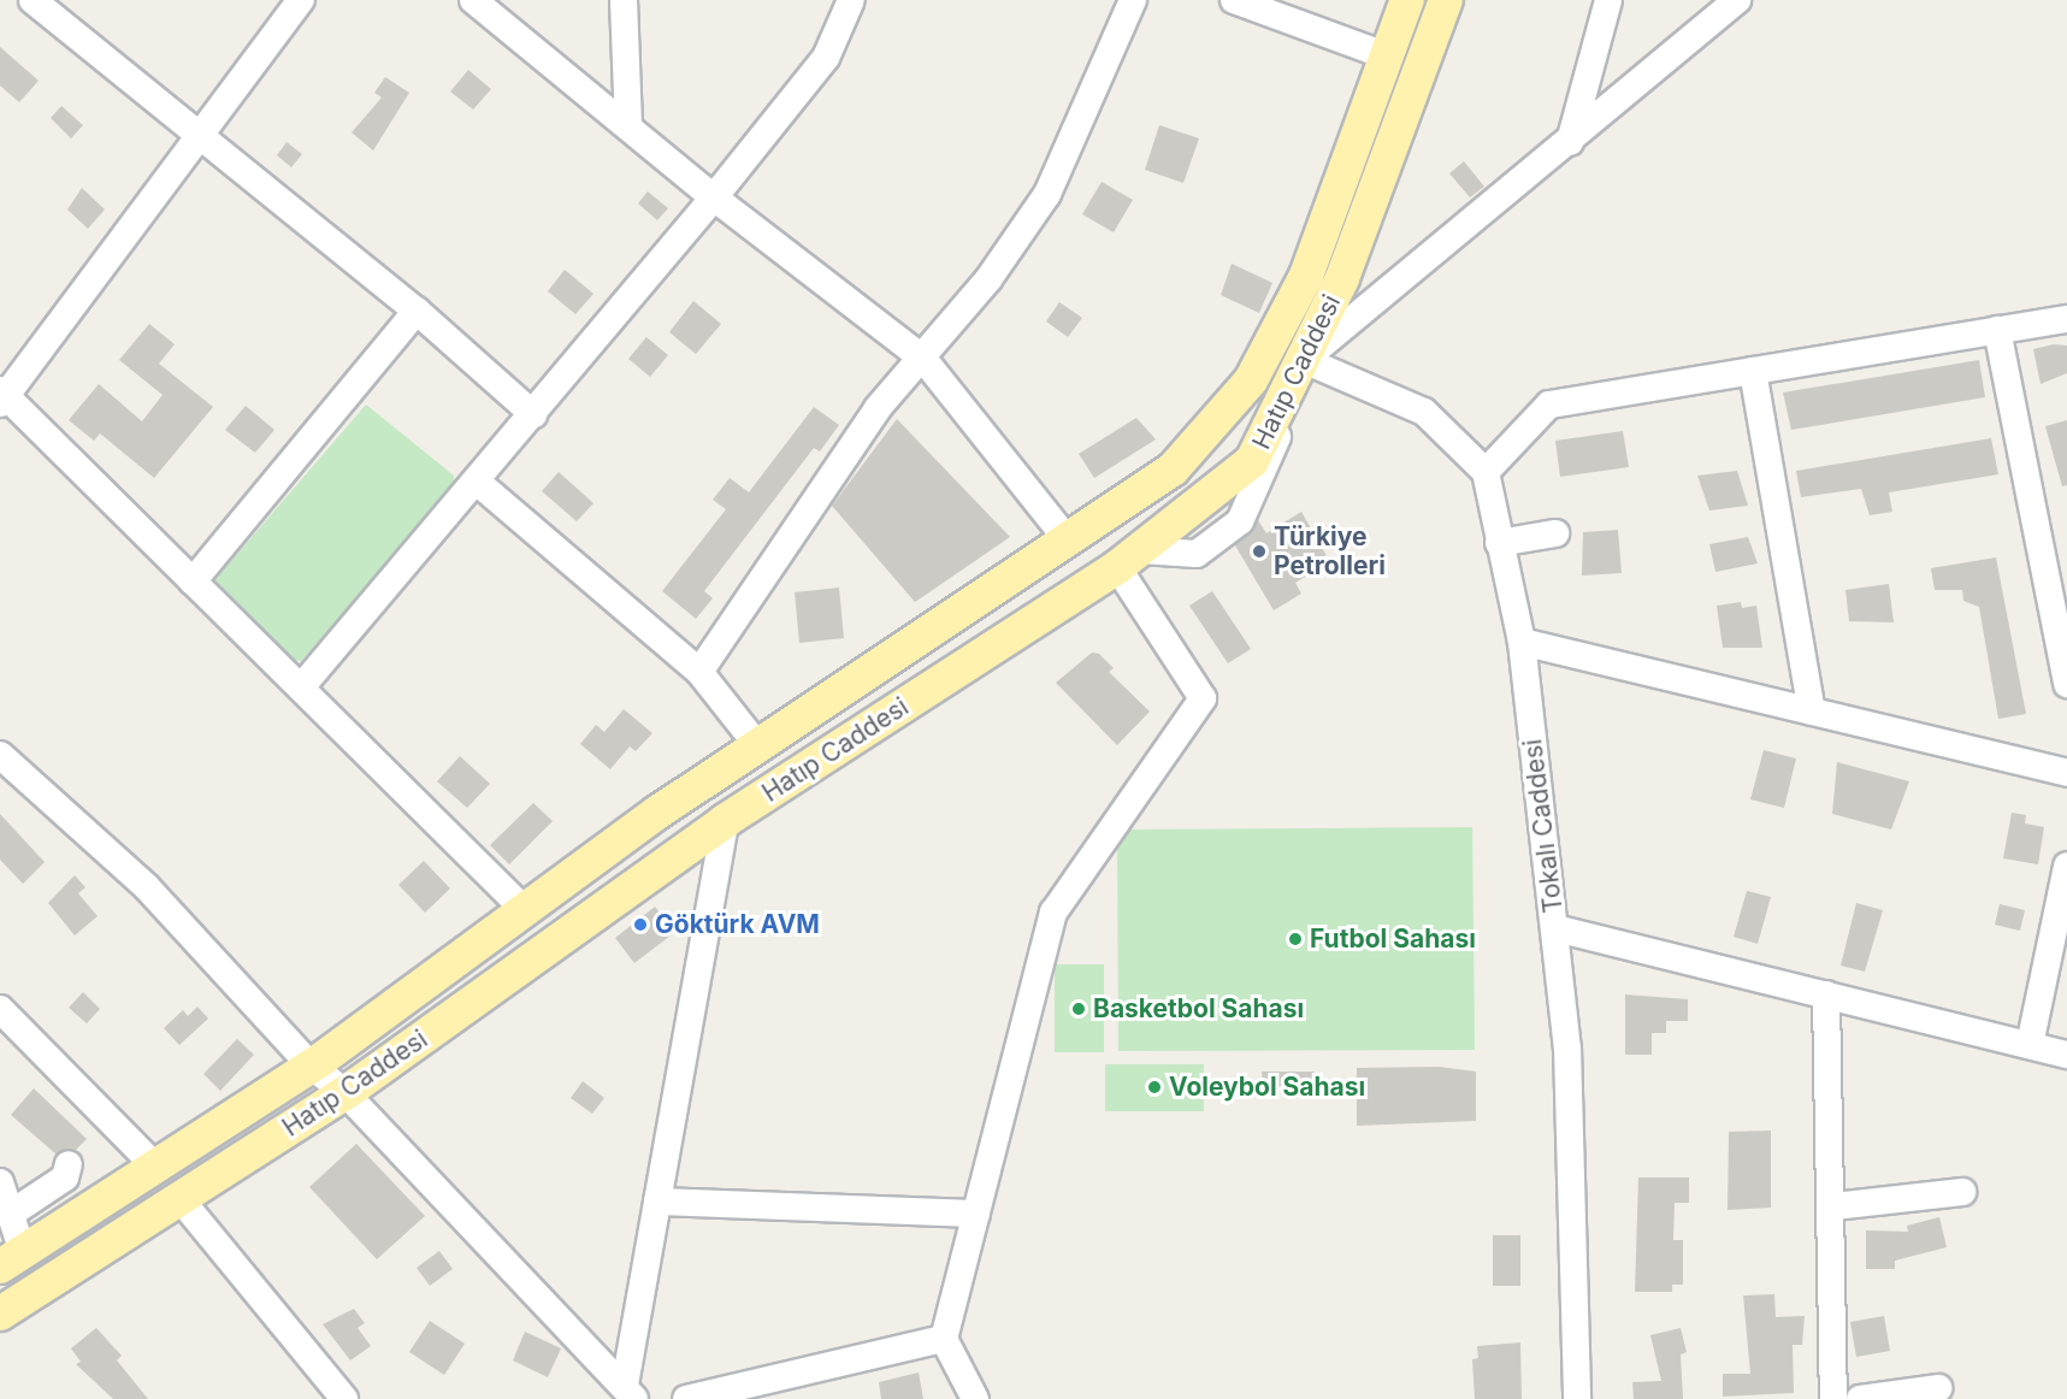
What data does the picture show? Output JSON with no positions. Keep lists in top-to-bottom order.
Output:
{
  "streets": {
    "main road": ["Hatıp Caddesi"],
    "street": ["Tokalı Caddesi"]
  },
  "places": [
    "Türkiye Petrolleri",
    "Göktürk AVM",
    "Futbol Sahası",
    "Basketbol Sahası",
    "Voleybol Sahası"
  ]
}
